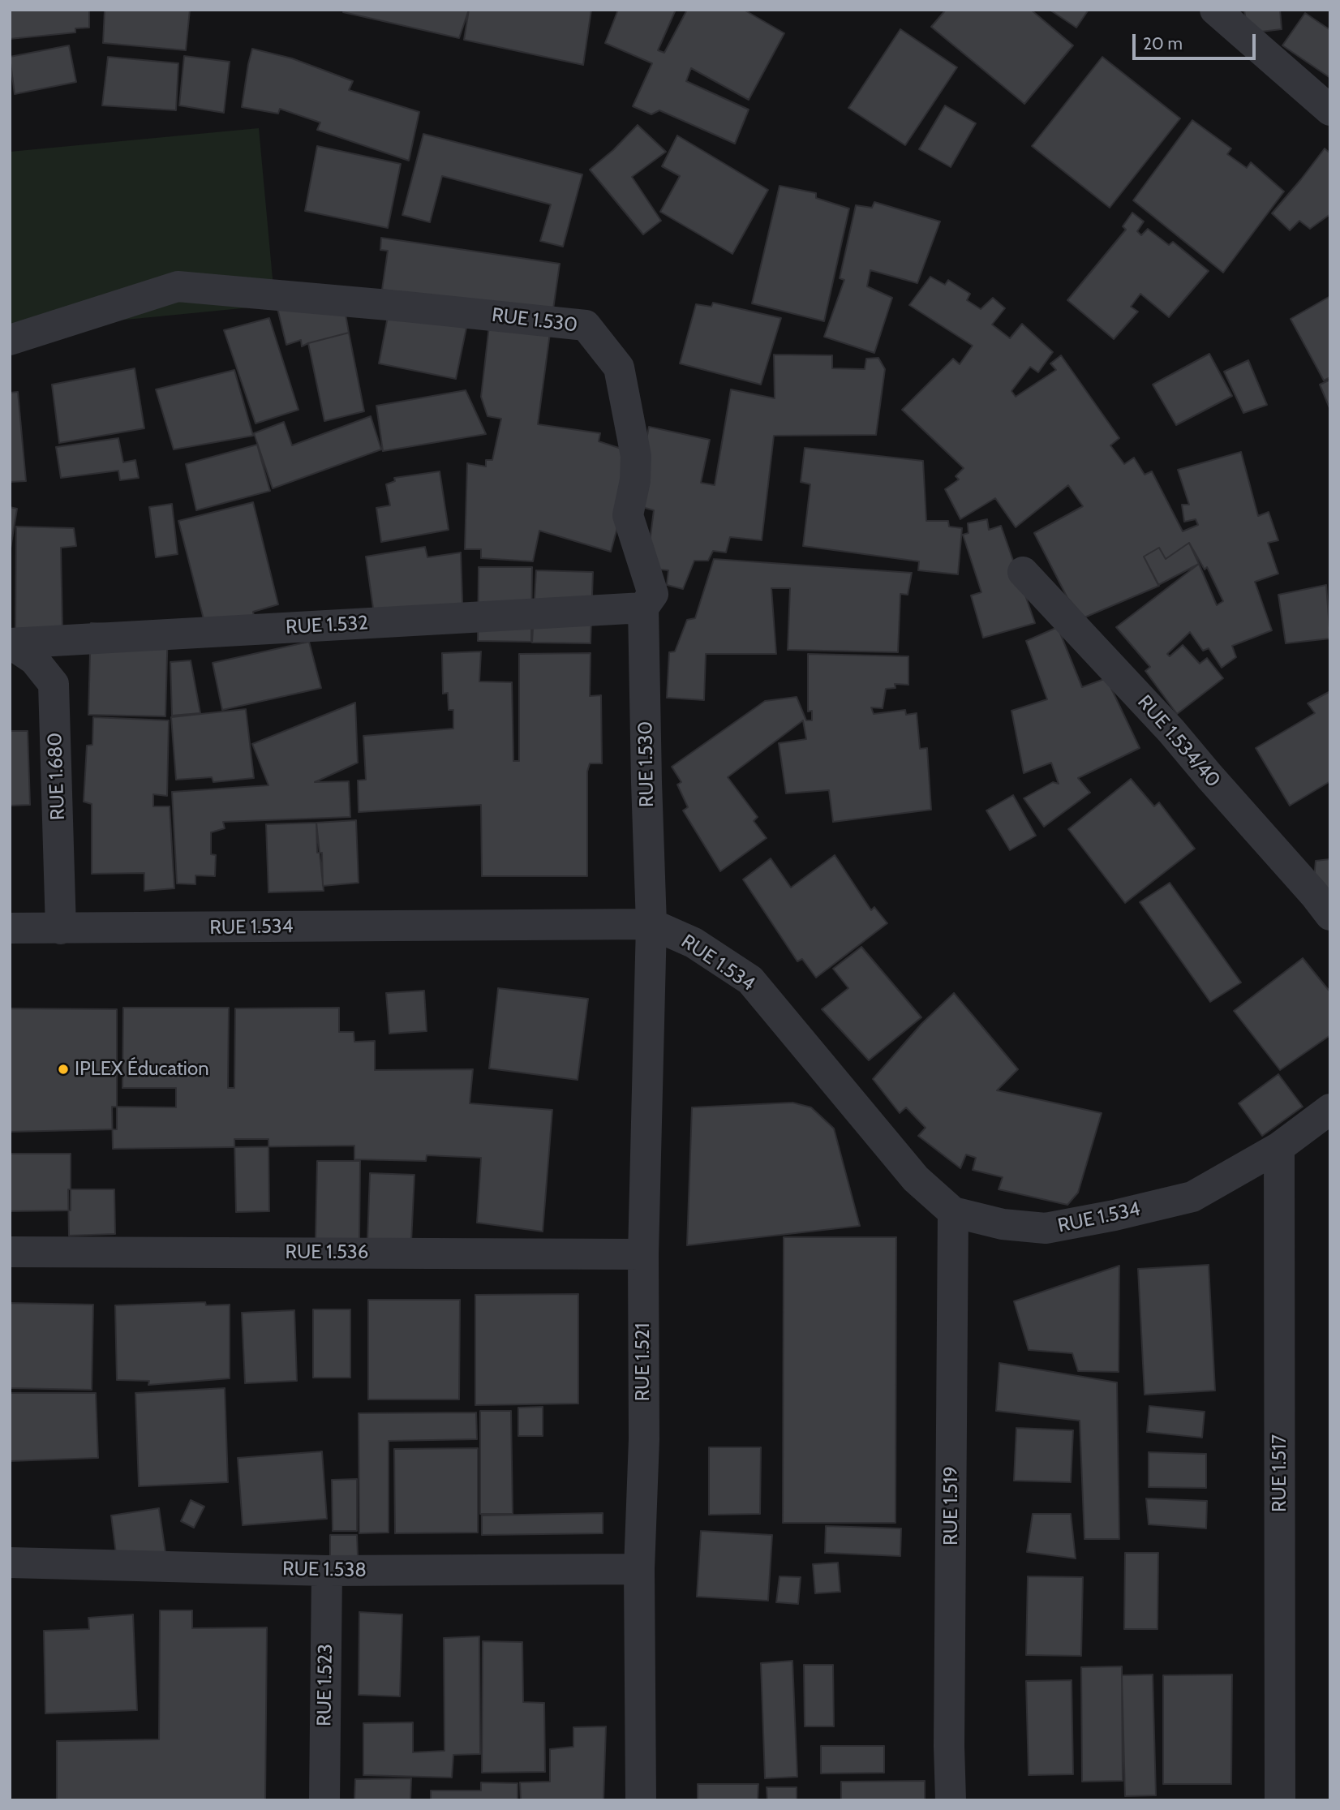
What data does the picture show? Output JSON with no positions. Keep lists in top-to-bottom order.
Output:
{
  "streets": {
    "street": [
      "RUE 1.530",
      "RUE 1.532",
      "RUE 1.534/40",
      "RUE 1.680",
      "RUE 1.534",
      "RUE 1.536",
      "RUE 1.521",
      "RUE 1.517",
      "RUE 1.519",
      "RUE 1.538",
      "RUE 1.523"
    ]
  },
  "crossings": [
    ["RUE 1.530", "RUE 1.532"],
    ["RUE 1.530", "RUE 1.534"],
    ["RUE 1.530", "RUE 1.521"],
    ["RUE 1.532", "RUE 1.680"],
    ["RUE 1.680", "RUE 1.534"],
    ["RUE 1.534", "RUE 1.521"],
    ["RUE 1.534", "RUE 1.517"],
    ["RUE 1.534", "RUE 1.519"],
    ["RUE 1.536", "RUE 1.521"],
    ["RUE 1.521", "RUE 1.538"],
    ["RUE 1.538", "RUE 1.523"]
  ],
  "places": ["IPLEX Éducation"],
  "scale_bar": "20 m"
}
